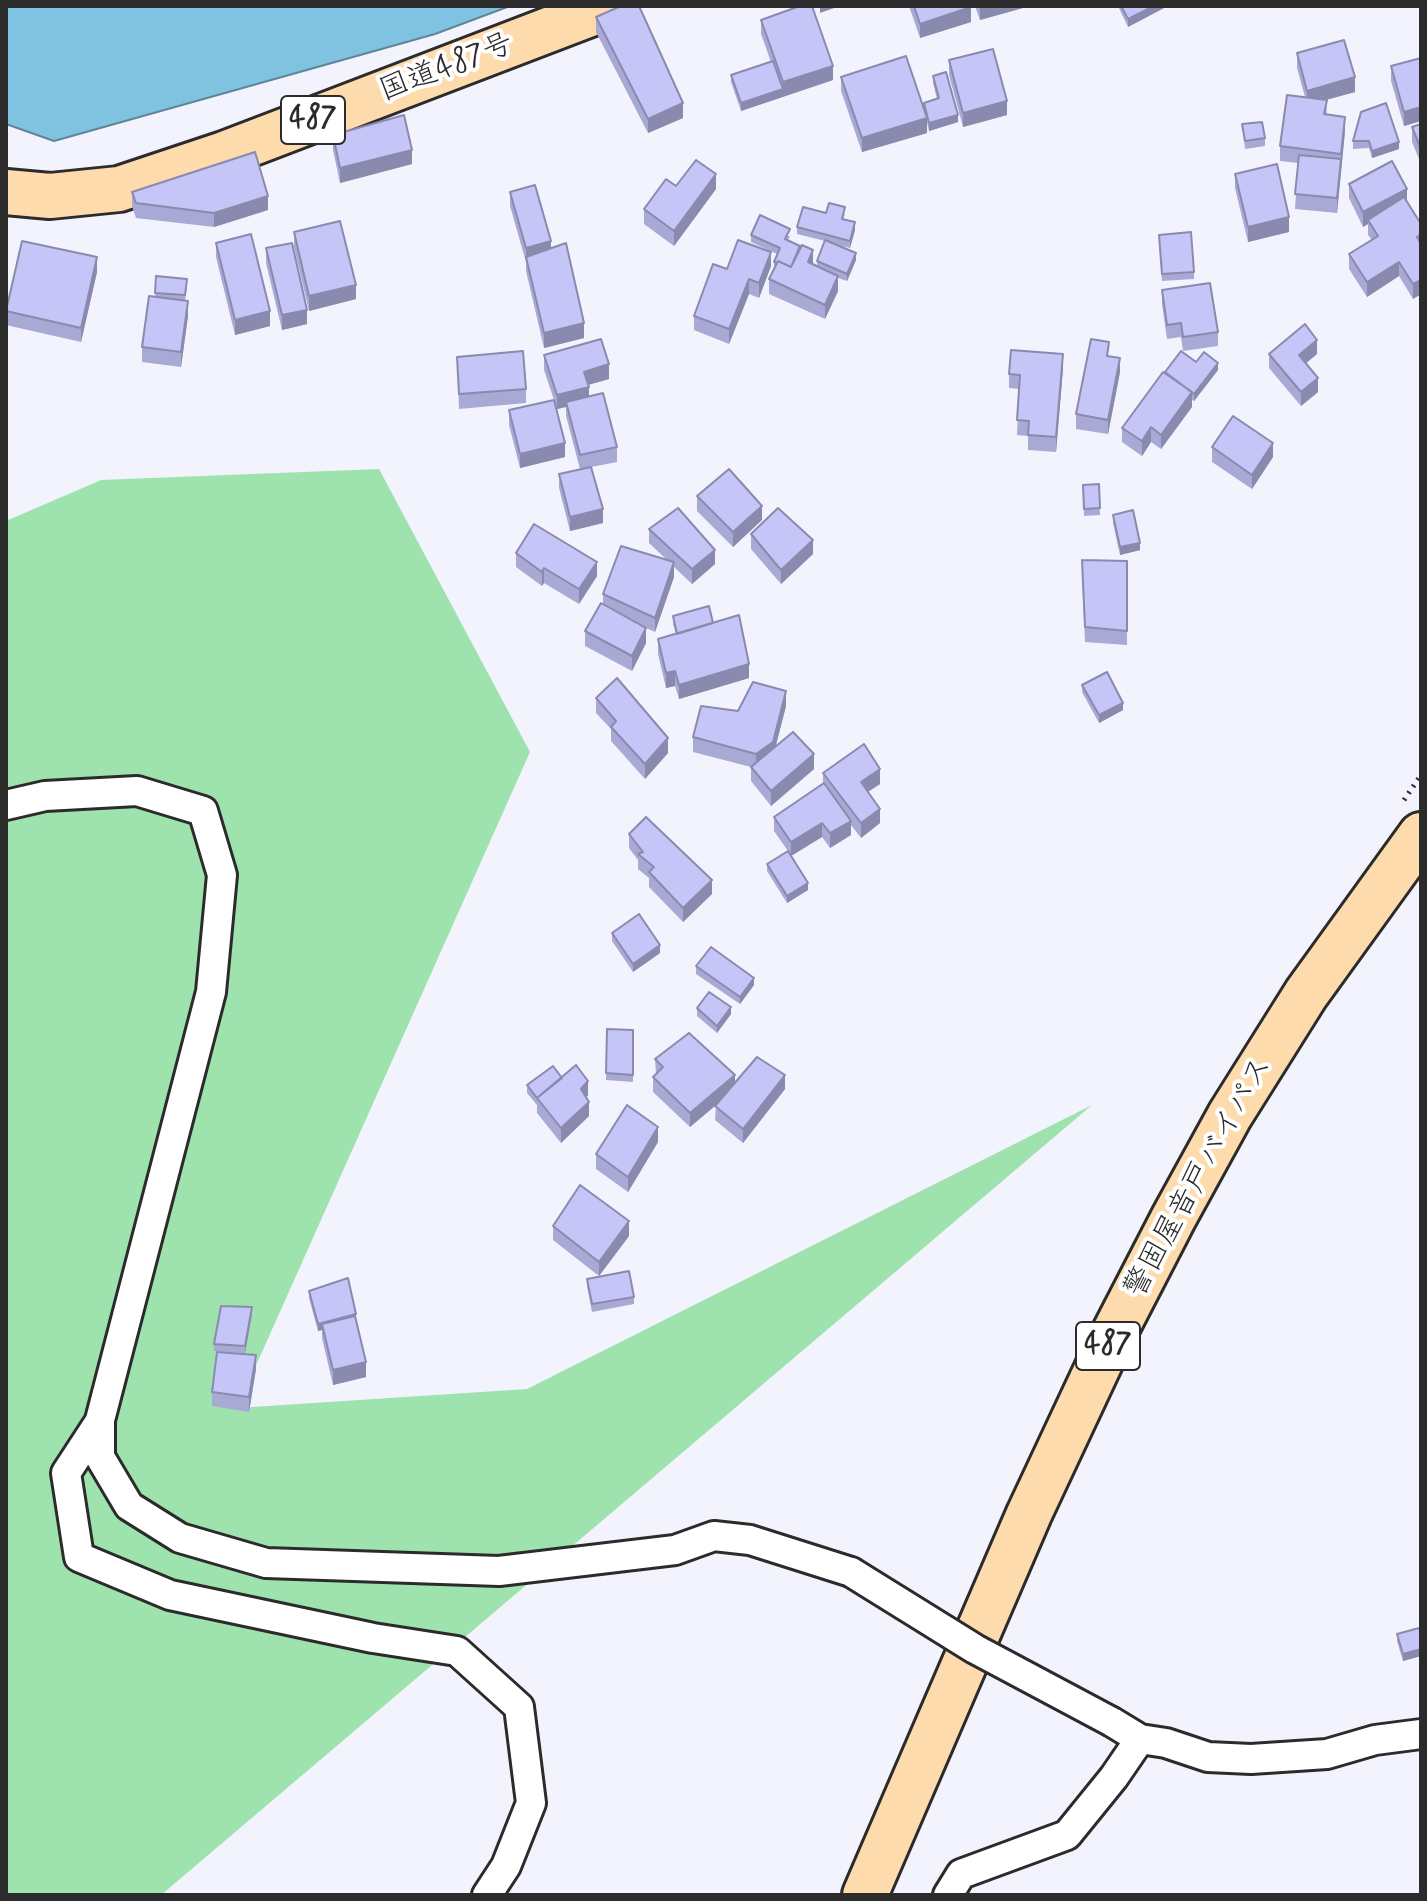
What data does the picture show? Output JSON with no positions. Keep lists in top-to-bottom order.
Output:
{
  "streets": {
    "highway": ["国道487号", "487", "警固屋音戸バイパス"]
  }
}
